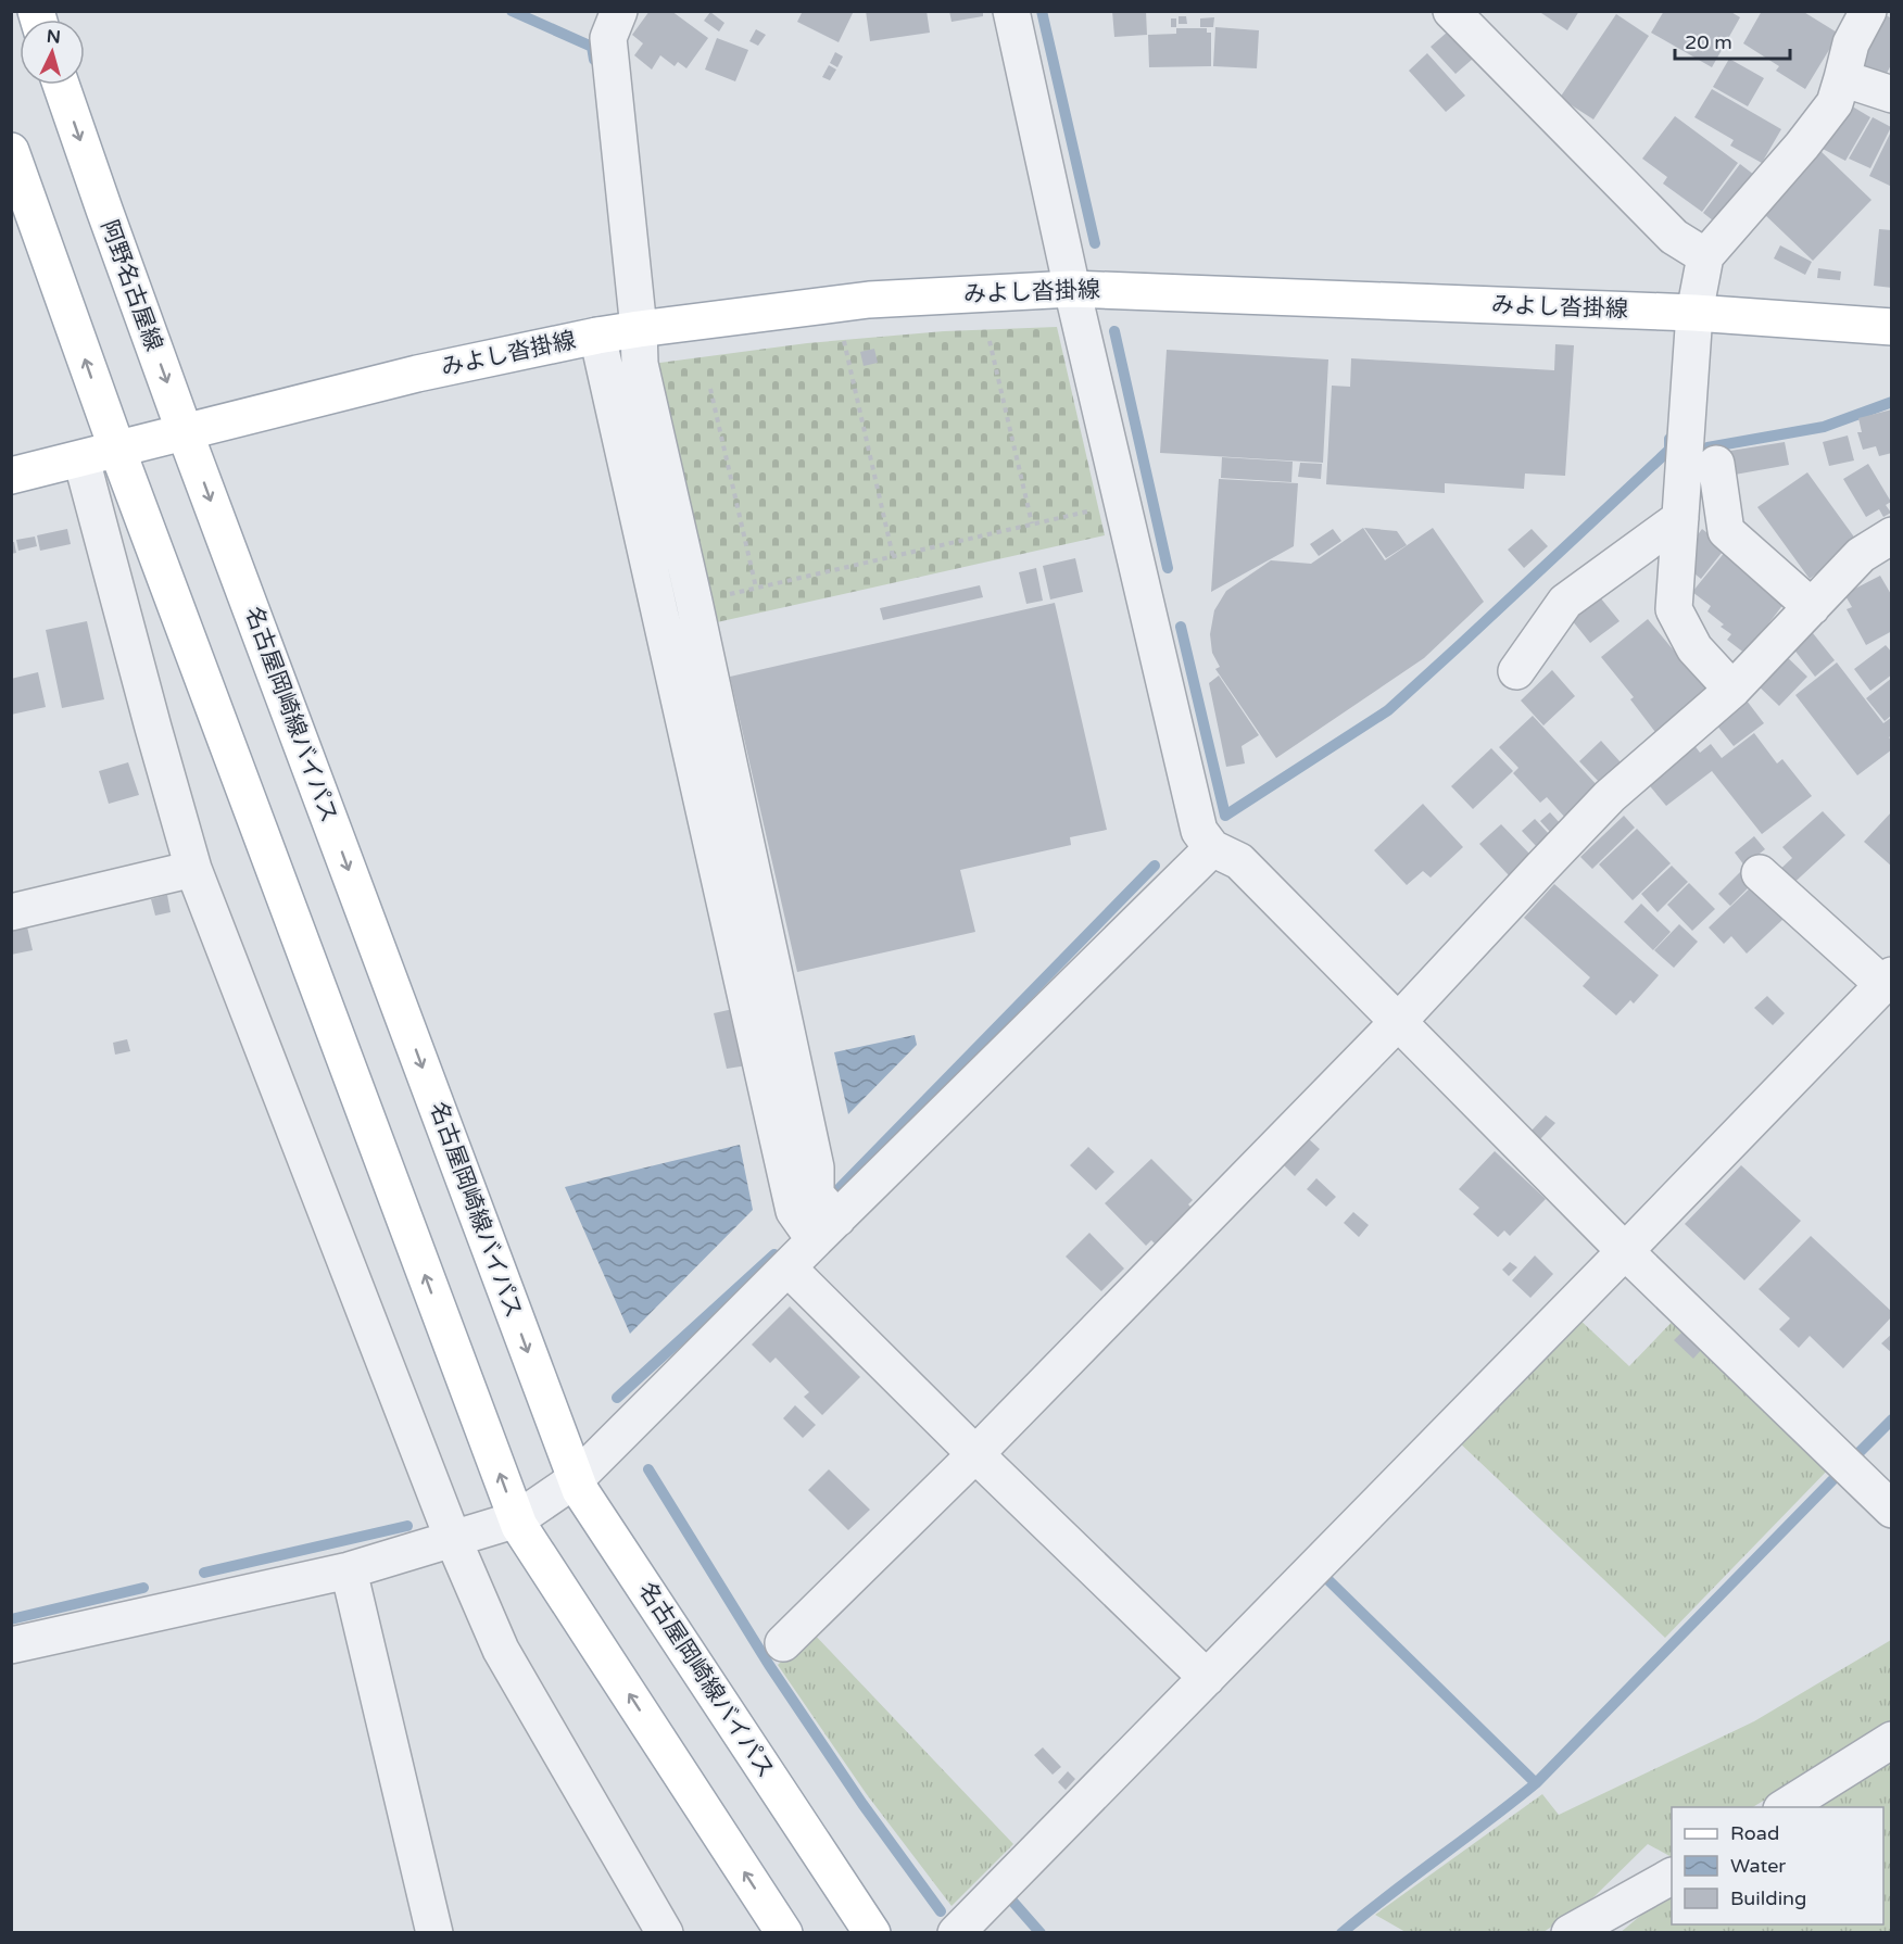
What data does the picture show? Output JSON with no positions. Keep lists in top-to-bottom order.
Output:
{
  "streets": {
    "main road": ["阿野名古屋線", "みよし沓掛線", "名古屋岡崎線バイパス"]
  },
  "crossings": [
    ["阿野名古屋線", "みよし沓掛線"],
    ["阿野名古屋線", "名古屋岡崎線バイパス"],
    ["みよし沓掛線", "名古屋岡崎線バイパス"]
  ],
  "legend": ["Road", "Water", "Building"],
  "scale_bar": "20 m",
  "north": "top"
}
